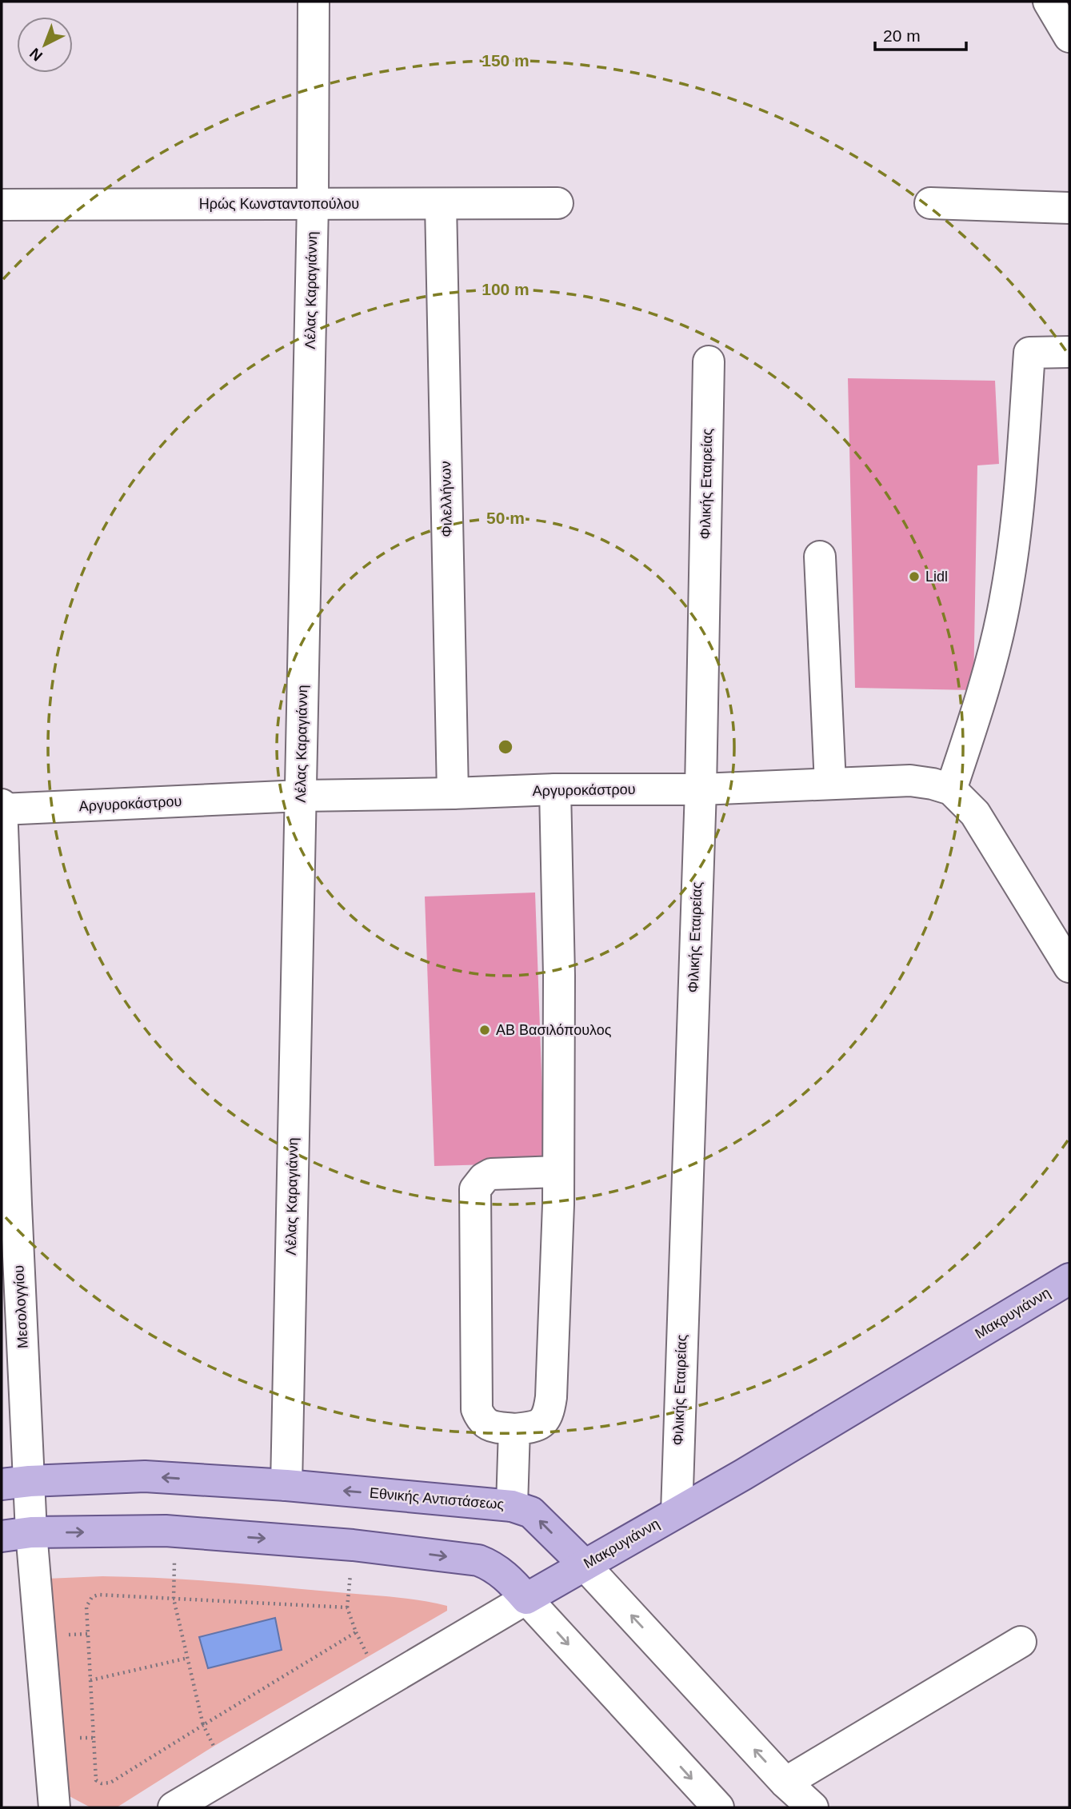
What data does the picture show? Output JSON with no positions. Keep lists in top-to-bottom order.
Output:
{
  "streets": {
    "main road": ["Μακρυγιάννη", "Εθνικής Αντιστάσεως"],
    "street": [
      "Ηρώς Κωνσταντοπούλου",
      "Λέλας Καραγιάννη",
      "Φιλικής Εταιρείας",
      "Φιλελλήνων",
      "Αργυροκάστρου",
      "Μεσολογγίου"
    ]
  },
  "crossings": [
    ["Ηρώς Κωνσταντοπούλου", "Λέλας Καραγιάννη"],
    ["Ηρώς Κωνσταντοπούλου", "Φιλελλήνων"],
    ["Λέλας Καραγιάννη", "Αργυροκάστρου"],
    ["Λέλας Καραγιάννη", "Εθνικής Αντιστάσεως"],
    ["Φιλικής Εταιρείας", "Αργυροκάστρου"],
    ["Φιλικής Εταιρείας", "Μακρυγιάννη"],
    ["Φιλελλήνων", "Αργυροκάστρου"],
    ["Αργυροκάστρου", "Μεσολογγίου"],
    ["Μεσολογγίου", "Εθνικής Αντιστάσεως"],
    ["Μακρυγιάννη", "Εθνικής Αντιστάσεως"]
  ],
  "places": ["Lidl", "ΑΒ Βασιλόπουλος"],
  "scale_bar": "20 m",
  "north": "bottom left",
  "rings": ["150 m", "100 m", "50 m"]
}
